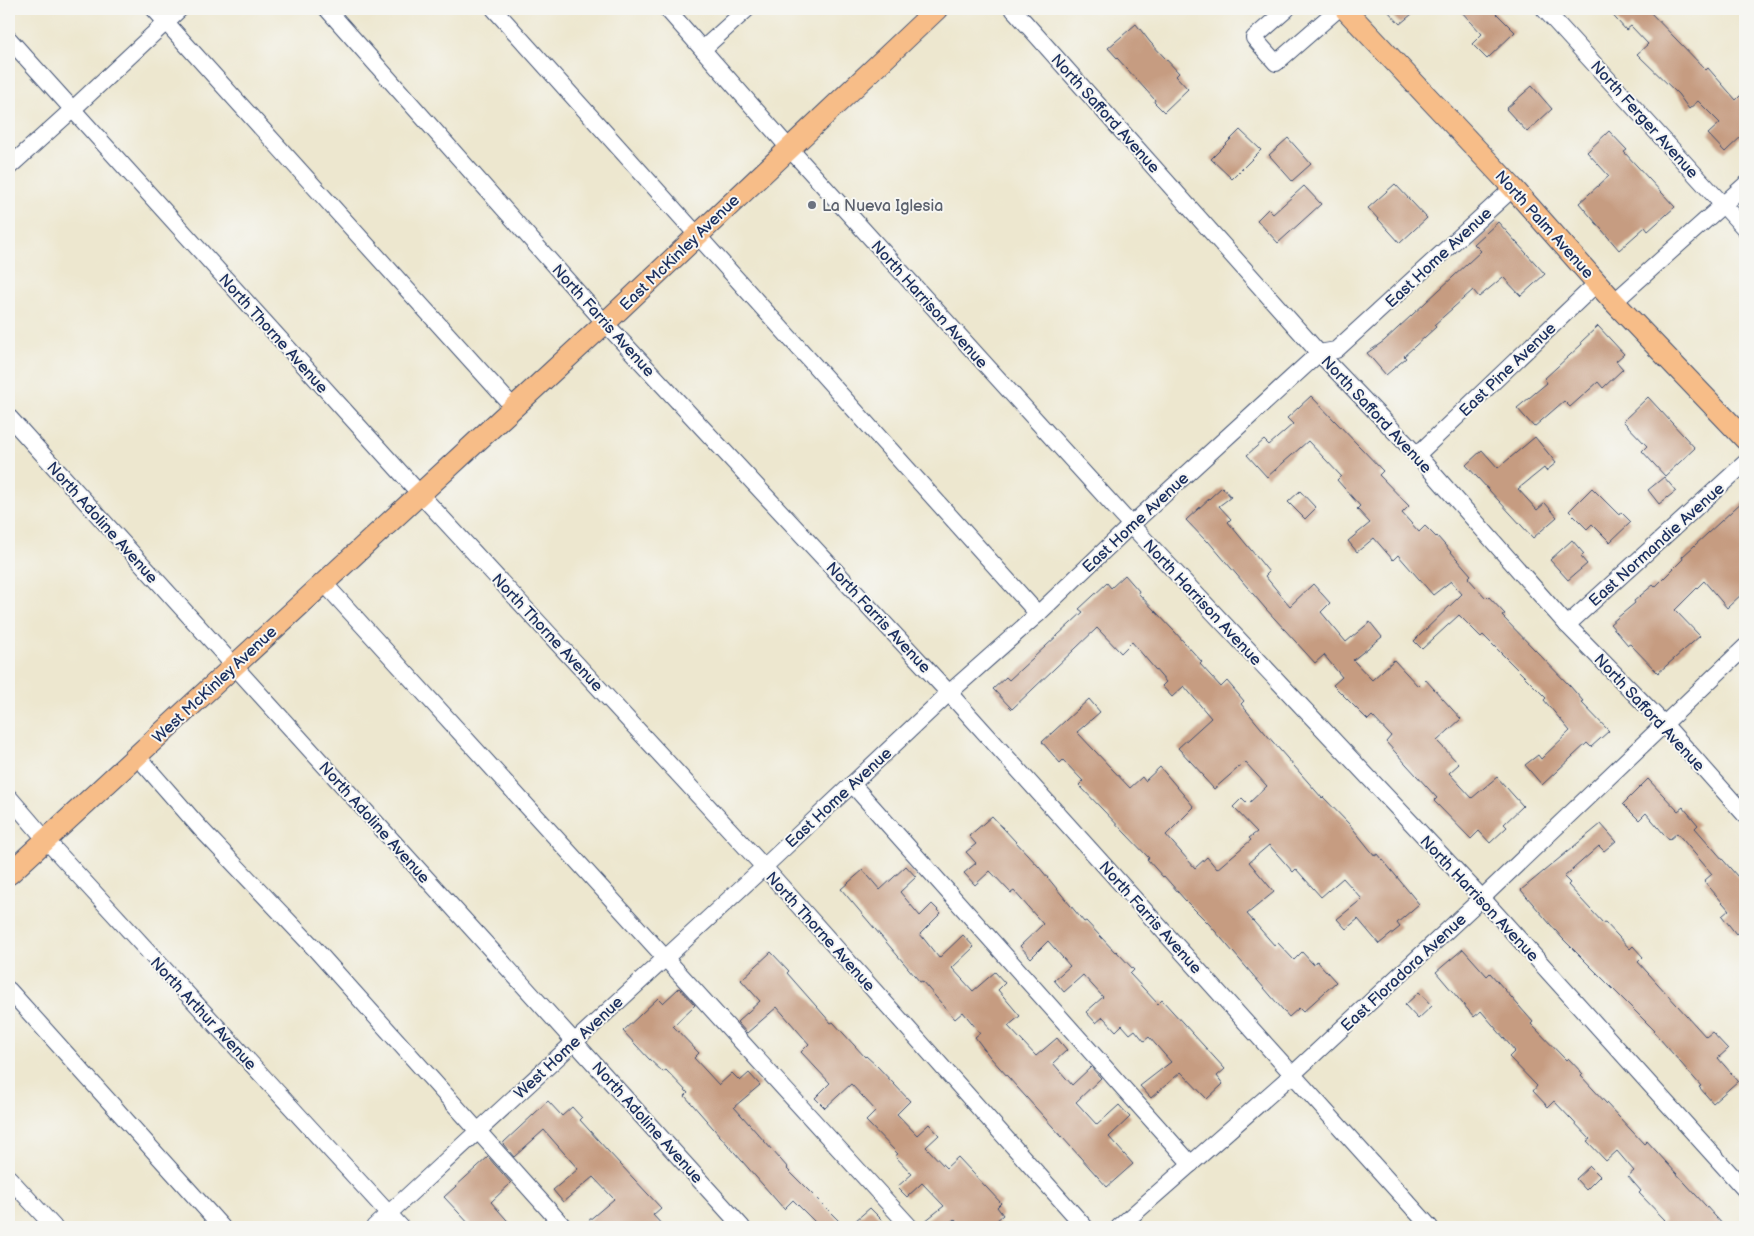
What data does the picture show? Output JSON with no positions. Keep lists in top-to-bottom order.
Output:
{
  "streets": {
    "main road": ["North Palm Avenue", "East McKinley Avenue", "West McKinley Avenue"],
    "street": [
      "North Safford Avenue",
      "North Ferger Avenue",
      "East Home Avenue",
      "North Harrison Avenue",
      "North Farris Avenue",
      "North Thorne Avenue",
      "East Pine Avenue",
      "North Adoline Avenue",
      "East Normandie Avenue",
      "East Floradora Avenue",
      "North Arthur Avenue",
      "West Home Avenue"
    ]
  },
  "crossings": [
    ["North Safford Avenue", "East Home Avenue"],
    ["North Safford Avenue", "East Pine Avenue"],
    ["North Safford Avenue", "East Normandie Avenue"],
    ["North Safford Avenue", "East Floradora Avenue"],
    ["North Palm Avenue", "East Home Avenue"],
    ["North Palm Avenue", "East Pine Avenue"],
    ["East McKinley Avenue", "North Harrison Avenue"],
    ["East McKinley Avenue", "North Farris Avenue"],
    ["East McKinley Avenue", "North Thorne Avenue"],
    ["East McKinley Avenue", "West McKinley Avenue"],
    ["East Home Avenue", "North Harrison Avenue"],
    ["East Home Avenue", "North Farris Avenue"],
    ["East Home Avenue", "North Thorne Avenue"],
    ["East Home Avenue", "West Home Avenue"],
    ["North Harrison Avenue", "East Floradora Avenue"],
    ["North Farris Avenue", "East Floradora Avenue"],
    ["North Thorne Avenue", "West McKinley Avenue"],
    ["North Thorne Avenue", "West Home Avenue"],
    ["North Adoline Avenue", "West McKinley Avenue"],
    ["North Adoline Avenue", "West Home Avenue"],
    ["West McKinley Avenue", "North Arthur Avenue"],
    ["North Arthur Avenue", "West Home Avenue"]
  ],
  "places": ["La Nueva Iglesia"]
}
